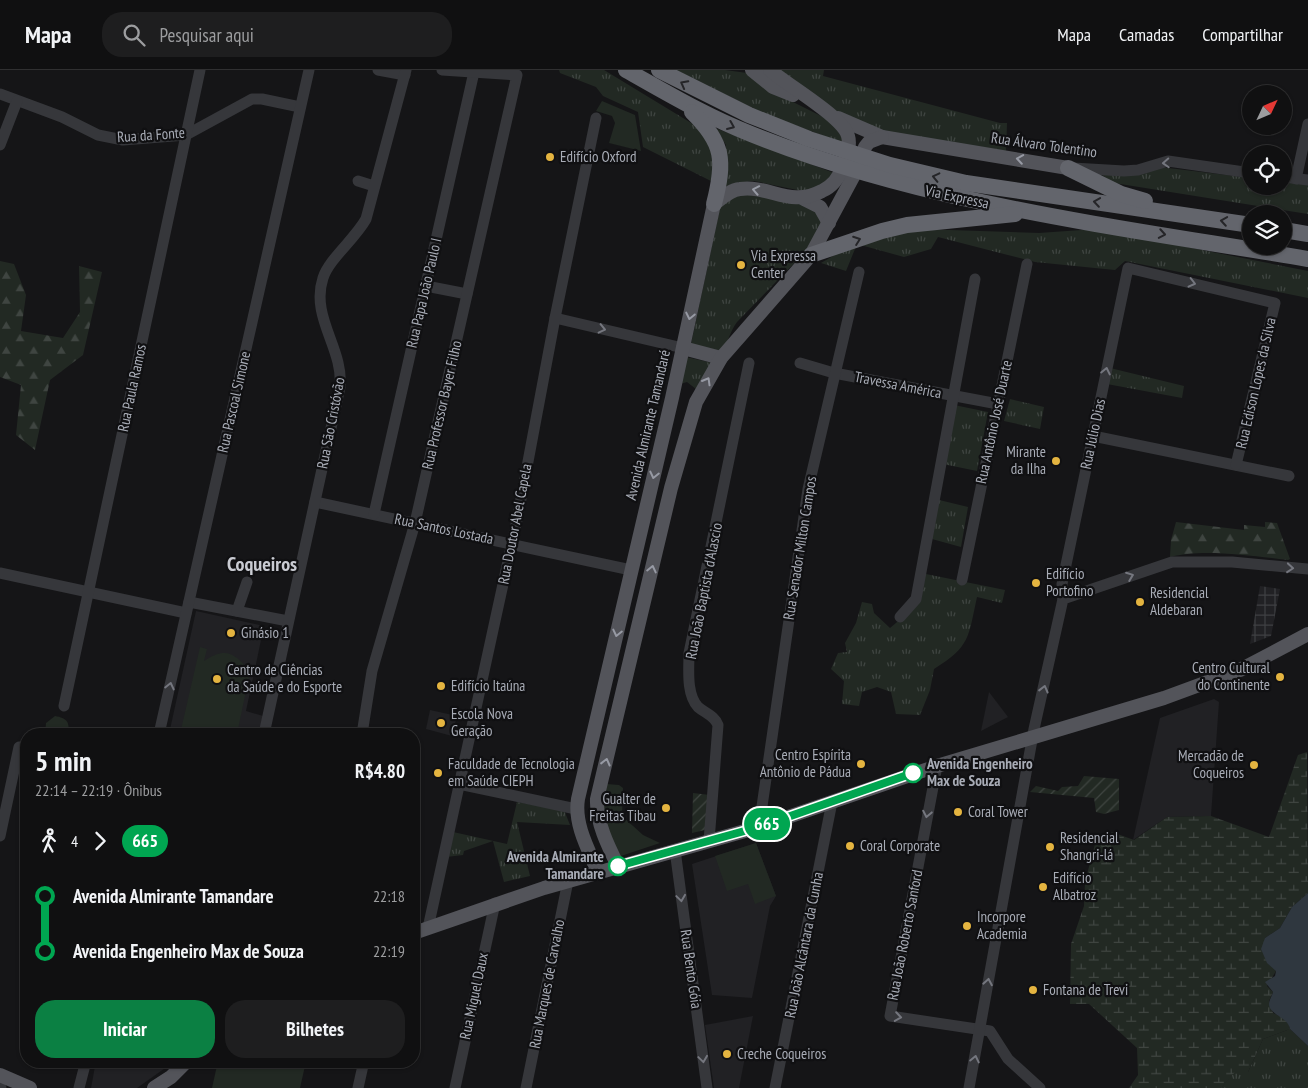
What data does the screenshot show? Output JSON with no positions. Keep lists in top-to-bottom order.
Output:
{
  "streets": {
    "highway": ["Via Expressa"],
    "main road": ["Rua Álvaro Tolentino", "Avenida Almirante Tamandaré"],
    "street": [
      "Rua da Fonte",
      "Rua Papa João Paulo I",
      "Rua Edison Lopes da Silva",
      "Travessa América",
      "Rua Paula Ramos",
      "Rua Pascoal Simone",
      "Rua Professor Bayer Filho",
      "Rua Antônio José Duarte",
      "Rua São Cristóvão",
      "Rua Júlio Dias",
      "Rua Doutor Abel Capela",
      "Rua Santos Lostada",
      "Rua Senador Milton Campos",
      "Rua João Baptista d'Alascio",
      "Rua João Roberto Sanford",
      "Rua João Alcântara da Cunha",
      "Rua Bento Góia",
      "Rua Marques de Carvalho",
      "Rua Miguel Daux"
    ]
  },
  "crossings": [
    ["Rua da Fonte", "Rua Paula Ramos"],
    ["Rua da Fonte", "Rua Pascoal Simone"],
    ["Rua Papa João Paulo I", "Rua Professor Bayer Filho"],
    ["Rua Papa João Paulo I", "Rua Santos Lostada"],
    ["Rua Edison Lopes da Silva", "Rua Júlio Dias"],
    ["Travessa América", "Rua Antônio José Duarte"],
    ["Travessa América", "Rua Senador Milton Campos"],
    ["Rua Professor Bayer Filho", "Rua Santos Lostada"],
    ["Rua São Cristóvão", "Rua Santos Lostada"],
    ["Avenida Almirante Tamandaré", "Rua Santos Lostada"],
    ["Rua Júlio Dias", "Rua João Roberto Sanford"],
    ["Rua Doutor Abel Capela", "Rua Santos Lostada"]
  ],
  "one_way": ["Rua Álvaro Tolentino", "Rua Júlio Dias", "Rua Bento Góia"],
  "districts": ["Coqueiros"],
  "places": [
    "Edifício Oxford",
    "Via Expressa Center",
    "Mirante da Ilha",
    "Edifício Portofino",
    "Residencial Aldebaran",
    "Ginásio 1",
    "Centro Cultural do Continente",
    "Centro de Ciências da Saúde e do Esporte",
    "Edifício Itaúna",
    "Escola Nova Geração",
    "Centro Espírita Antônio de Pádua",
    "Mercadão de Coqueiros",
    "Faculdade de Tecnologia em Saúde CIEPH",
    "Avenida Engenheiro Max de Souza",
    "Gualter de Freitas Tibau",
    "Coral Tower",
    "Coral Corporate",
    "Residencial Shangri-lá",
    "Avenida Almirante Tamandare",
    "Edifício Albatroz",
    "Incorpore Academia",
    "Fontana de Trevi",
    "Creche Coqueiros"
  ],
  "lines": ["bus line 665"],
  "north": "top right",
  "page": {
    "header": "Mapa",
    "search": "Pesquisar aqui",
    "nav": ["Mapa", "Camadas", "Compartilhar"],
    "on_map": "665",
    "heading": ["5 min", "22:14 – 22:19 · Ônibus", "R$4.80"],
    "legs": ["4", "665"],
    "list": [
      {
        "name": "Avenida Almirante Tamandare",
        "value": "22:18"
      },
      {
        "name": "Avenida Engenheiro Max de Souza",
        "value": "22:19"
      }
    ],
    "buttons": ["Iniciar", "Bilhetes"]
  }
}
